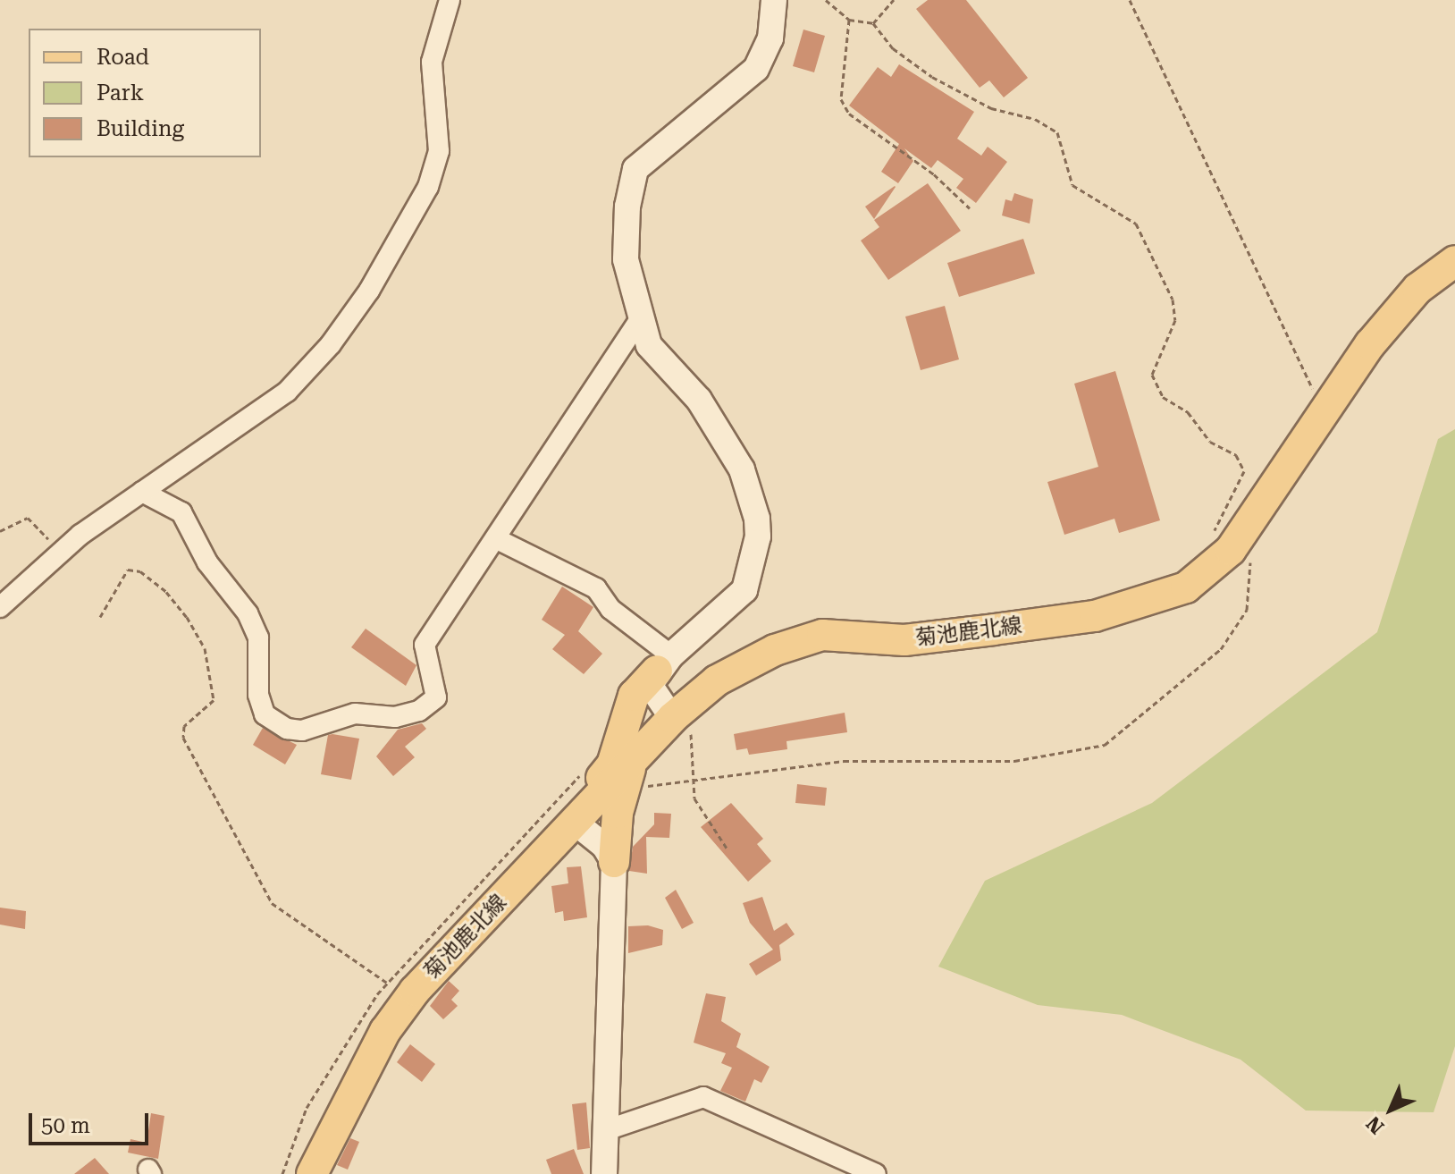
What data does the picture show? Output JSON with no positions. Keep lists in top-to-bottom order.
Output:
{
  "streets": {
    "main road": ["菊池鹿北線"]
  },
  "legend": ["Road", "Park", "Building"],
  "scale_bar": "50 m",
  "north": "bottom left"
}
